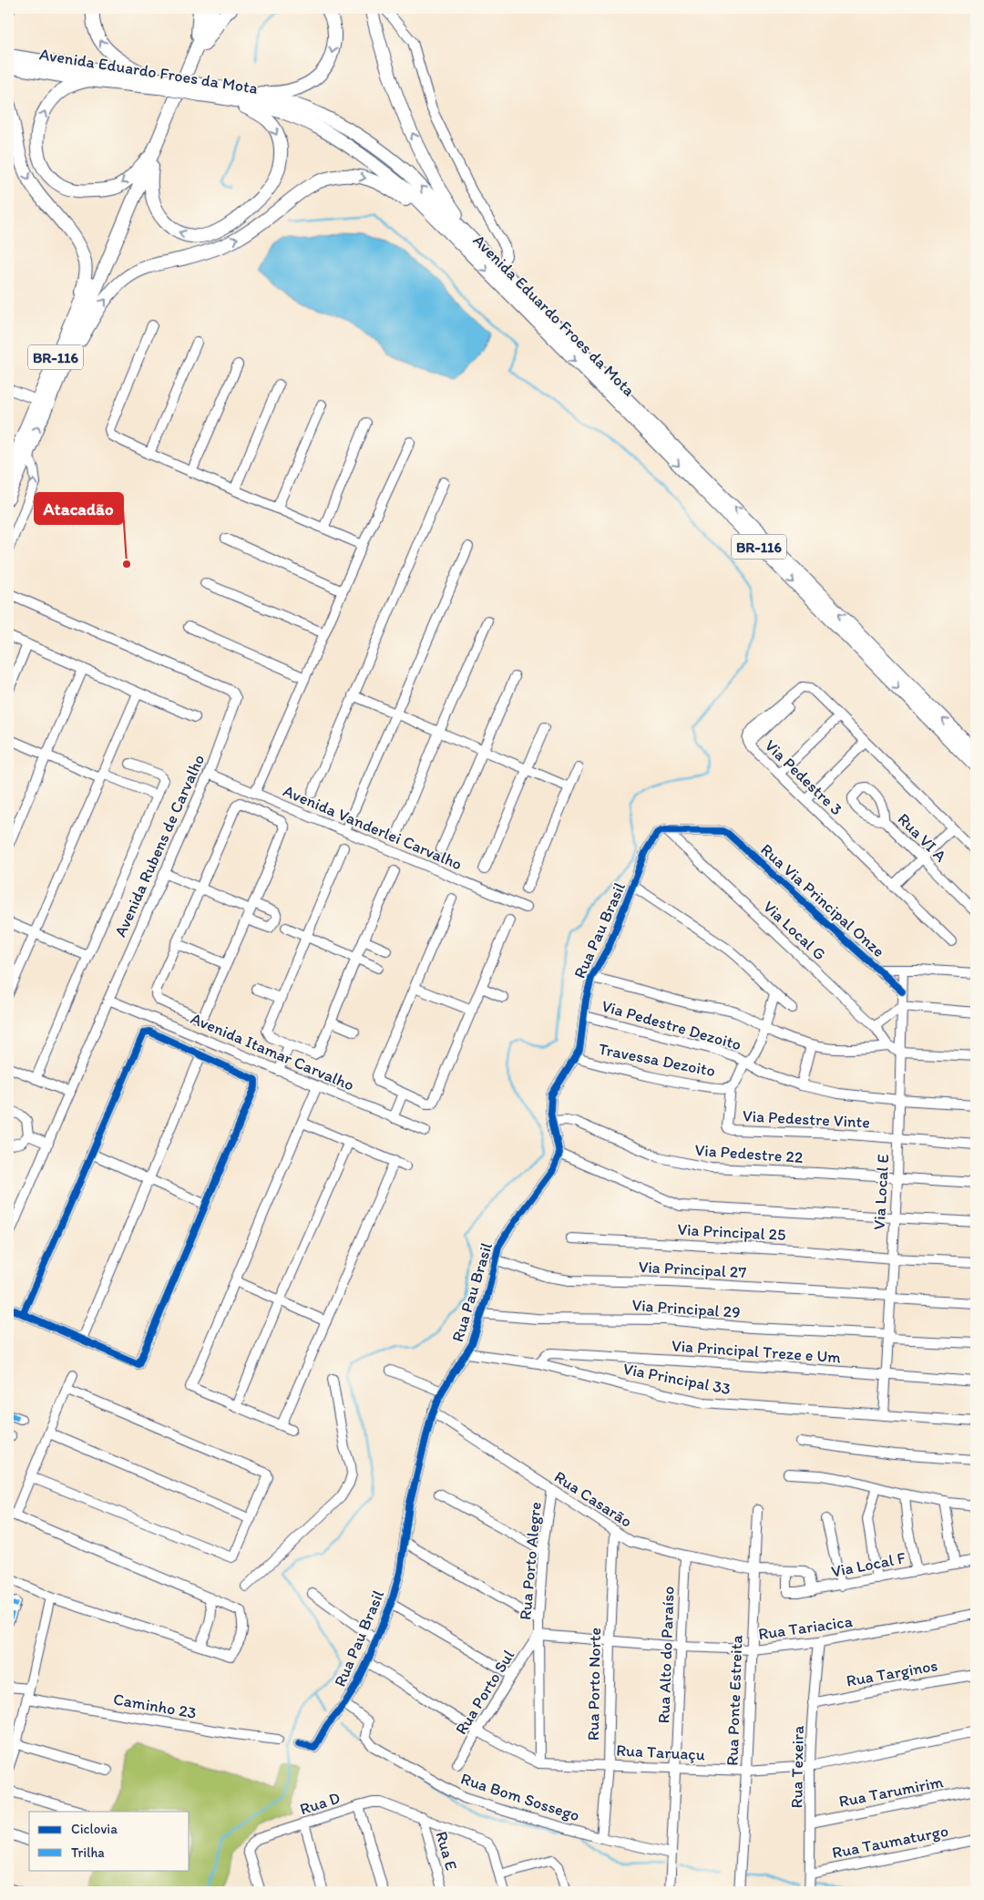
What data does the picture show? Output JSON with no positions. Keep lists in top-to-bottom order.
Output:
{
  "streets": {
    "highway": ["Avenida Eduardo Froes da Mota", "BR-116"],
    "street": [
      "Via Pedestre 3",
      "Avenida Vanderlei Carvalho",
      "Rua VI A",
      "Avenida Rubens de Carvalho",
      "Rua Via Principal Onze",
      "Rua Pau Brasil",
      "Via Local G",
      "Via Pedestre Dezoito",
      "Avenida Itamar Carvalho",
      "Travessa Dezoito",
      "Via Pedestre Vinte",
      "Via Pedestre 22",
      "Via Local E",
      "Via Principal 25",
      "Via Principal 27",
      "Via Principal 29",
      "Via Principal Treze e Um",
      "Via Principal 33",
      "Rua Casarão",
      "Rua Porto Alegre",
      "Via Local F",
      "Rua Tariacica",
      "Rua Alto do Paraíso",
      "Rua Targinos",
      "Rua Porto Norte",
      "Rua Porto Sul",
      "Rua Ponte Estreita",
      "Caminho 23",
      "Rua Taruaçu",
      "Rua Texeira",
      "Rua Tarumirim",
      "Rua Bom Sossego",
      "Rua D",
      "Rua Taumaturgo",
      "Rua E"
    ]
  },
  "crossings": [
    ["Avenida Vanderlei Carvalho", "Avenida Rubens de Carvalho"],
    ["Avenida Rubens de Carvalho", "Avenida Itamar Carvalho"],
    ["Rua Via Principal Onze", "Rua Pau Brasil"],
    ["Rua Via Principal Onze", "Via Local G"],
    ["Rua Via Principal Onze", "Via Local E"],
    ["Rua Pau Brasil", "Via Local G"],
    ["Rua Pau Brasil", "Via Pedestre Dezoito"],
    ["Rua Pau Brasil", "Travessa Dezoito"],
    ["Rua Pau Brasil", "Via Pedestre 22"],
    ["Rua Pau Brasil", "Via Principal 27"],
    ["Rua Pau Brasil", "Via Principal 29"],
    ["Rua Pau Brasil", "Via Principal 33"],
    ["Rua Pau Brasil", "Rua Casarão"],
    ["Rua Pau Brasil", "Rua Taruaçu"],
    ["Rua Pau Brasil", "Rua Bom Sossego"],
    ["Via Local G", "Via Local E"],
    ["Via Pedestre Dezoito", "Travessa Dezoito"],
    ["Via Pedestre Dezoito", "Via Local E"],
    ["Travessa Dezoito", "Via Pedestre Vinte"],
    ["Via Pedestre Vinte", "Via Local E"],
    ["Via Pedestre 22", "Via Local E"],
    ["Via Local E", "Via Principal 25"],
    ["Via Local E", "Via Principal 27"],
    ["Via Local E", "Via Principal 29"],
    ["Via Local E", "Via Principal Treze e Um"],
    ["Via Local E", "Via Principal 33"],
    ["Via Principal Treze e Um", "Via Principal 33"],
    ["Rua Casarão", "Rua Porto Alegre"],
    ["Rua Casarão", "Via Local F"],
    ["Rua Casarão", "Rua Alto do Paraíso"],
    ["Rua Casarão", "Rua Porto Norte"],
    ["Rua Casarão", "Rua Ponte Estreita"],
    ["Rua Porto Alegre", "Rua Tariacica"],
    ["Rua Porto Alegre", "Rua Porto Sul"],
    ["Rua Porto Alegre", "Rua Taruaçu"],
    ["Rua Tariacica", "Rua Alto do Paraíso"],
    ["Rua Tariacica", "Rua Porto Norte"],
    ["Rua Tariacica", "Rua Porto Sul"],
    ["Rua Tariacica", "Rua Ponte Estreita"],
    ["Rua Tariacica", "Rua Texeira"],
    ["Rua Alto do Paraíso", "Rua Taruaçu"],
    ["Rua Alto do Paraíso", "Rua Bom Sossego"],
    ["Rua Targinos", "Rua Texeira"],
    ["Rua Porto Norte", "Rua Taruaçu"],
    ["Rua Porto Norte", "Rua Bom Sossego"],
    ["Rua Porto Sul", "Rua Taruaçu"],
    ["Rua Ponte Estreita", "Rua Taruaçu"],
    ["Rua Taruaçu", "Rua Texeira"],
    ["Rua Texeira", "Rua Tarumirim"],
    ["Rua Texeira", "Rua Taumaturgo"]
  ],
  "places": ["Atacadão"],
  "legend": ["Ciclovia", "Trilha"]
}
